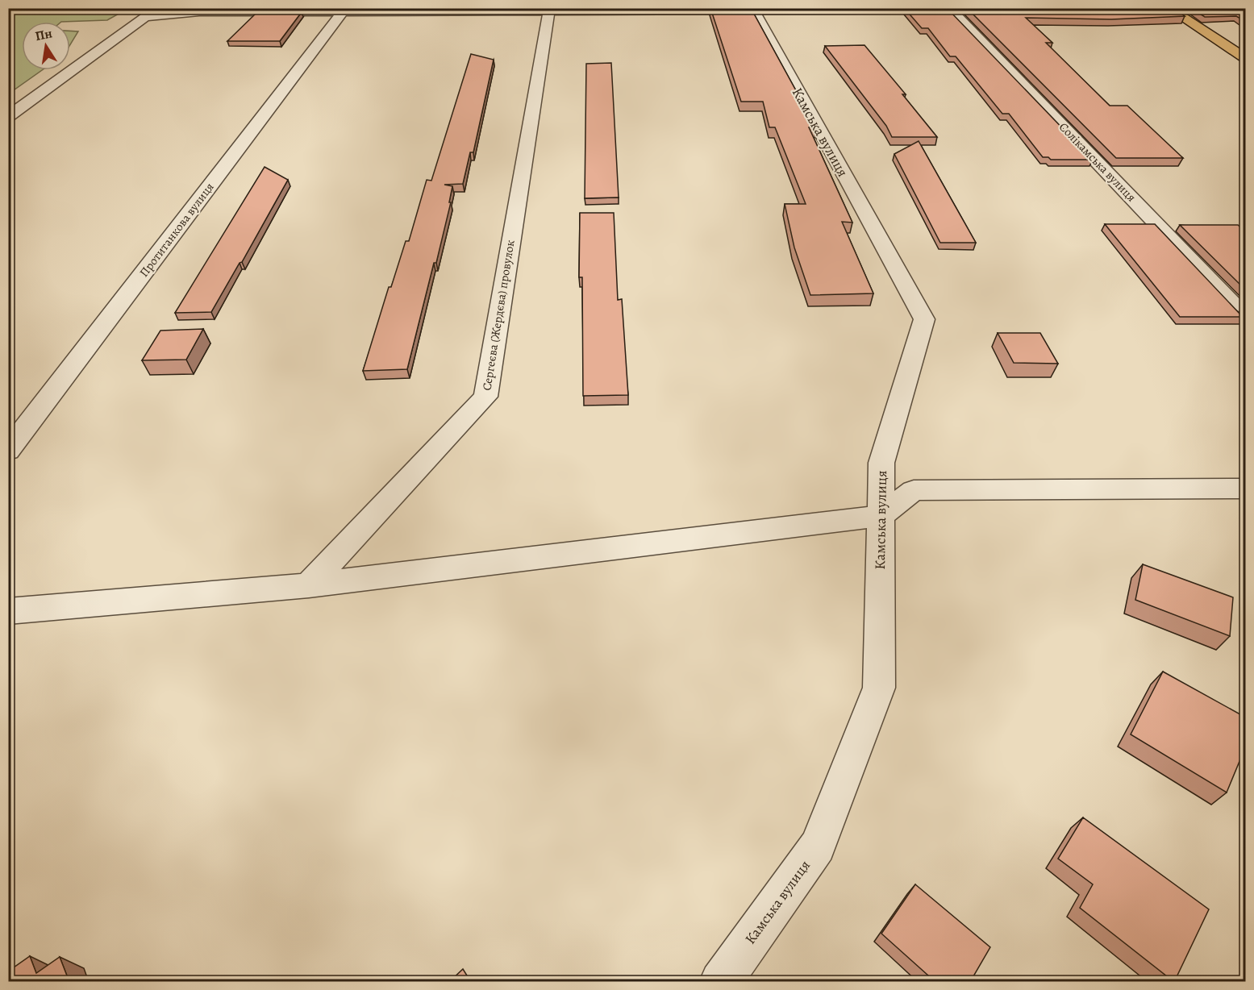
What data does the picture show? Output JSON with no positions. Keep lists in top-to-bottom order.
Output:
{
  "streets": {
    "street": [
      "Камська вулиця",
      "Солікамська вулиця",
      "Протитанкова вулиця",
      "Сергеєва (Жердєва) провулок"
    ]
  },
  "north": "top"
}
